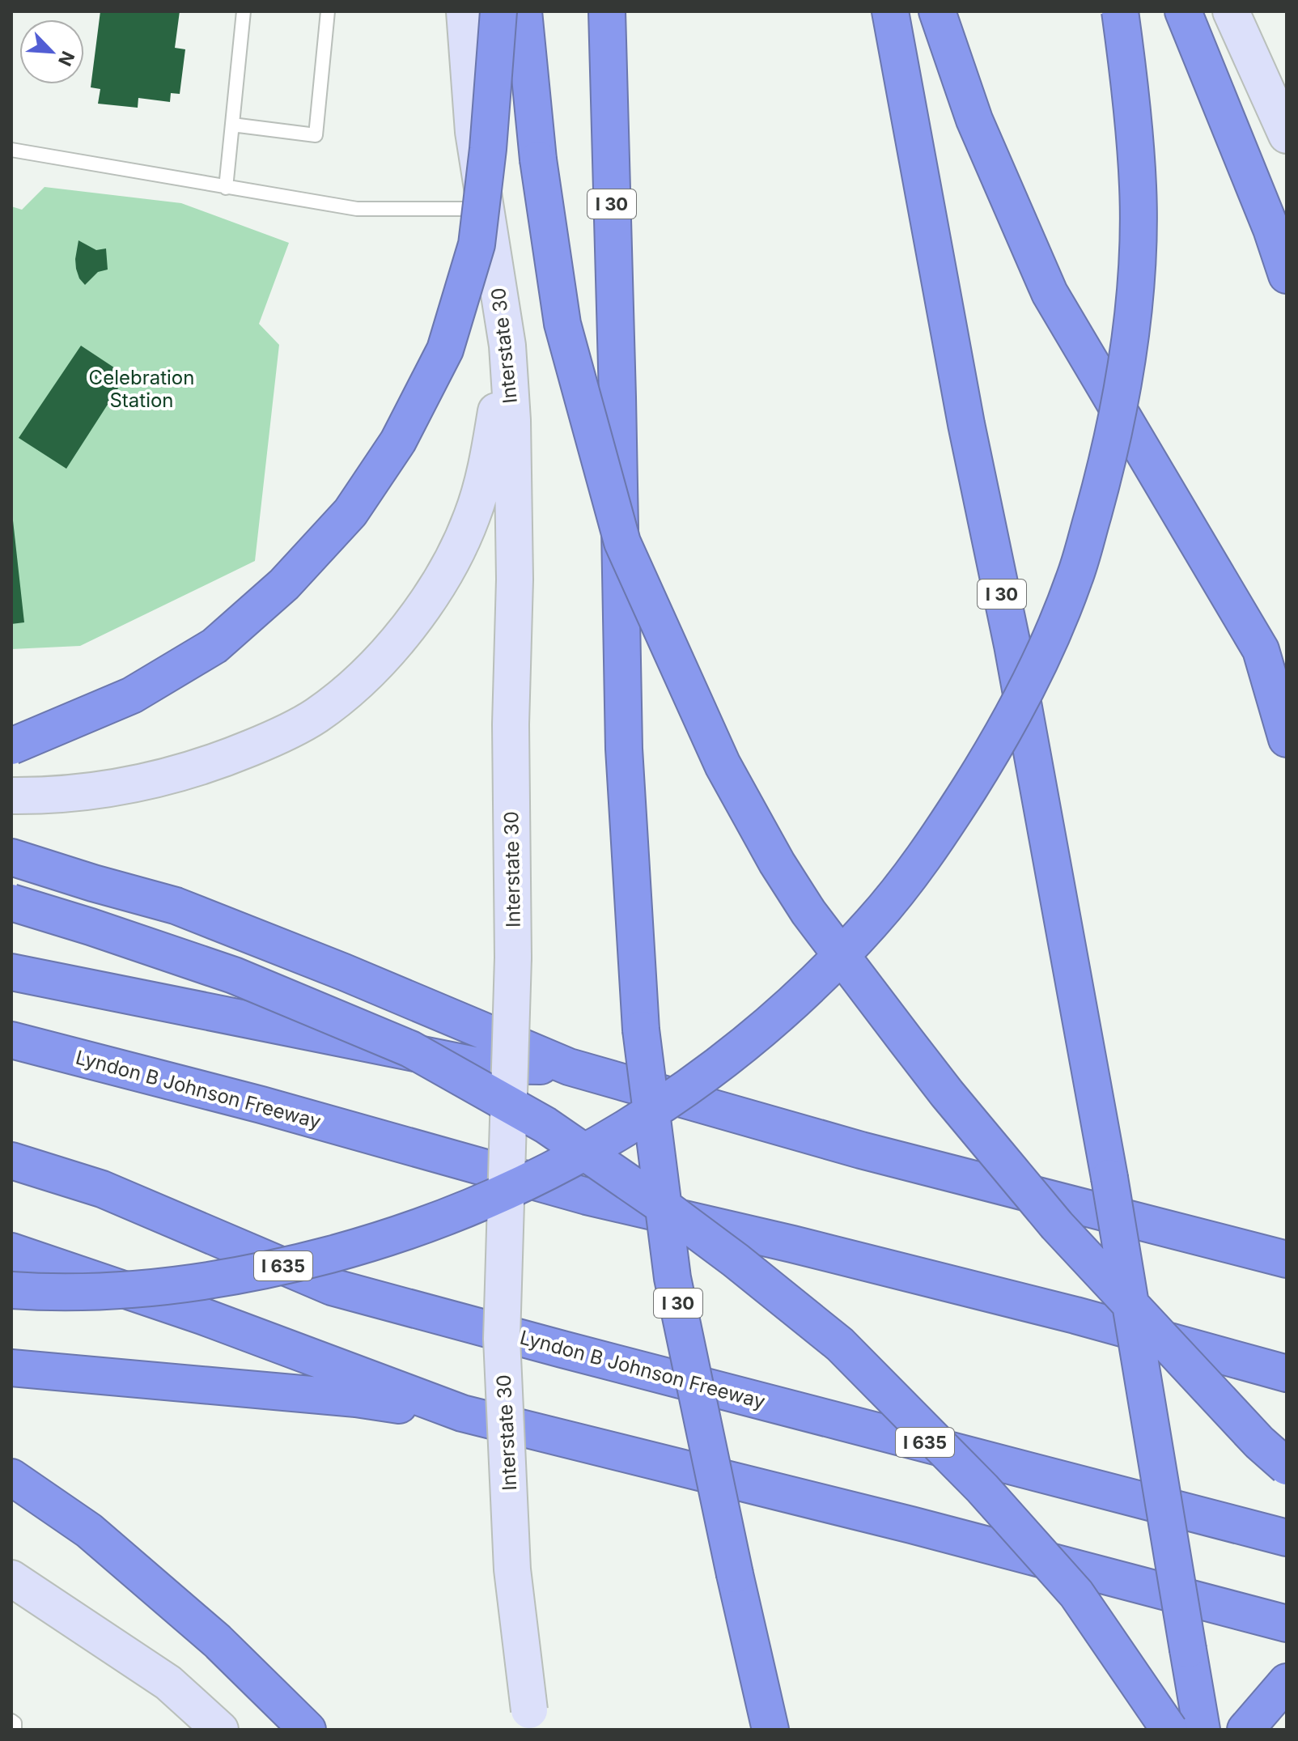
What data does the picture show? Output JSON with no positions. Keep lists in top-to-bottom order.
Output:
{
  "streets": {
    "highway": ["I 30", "Lyndon B Johnson Freeway", "I 635"],
    "main road": ["Interstate 30"]
  },
  "parks": ["Celebration Station"],
  "north": "bottom right"
}
